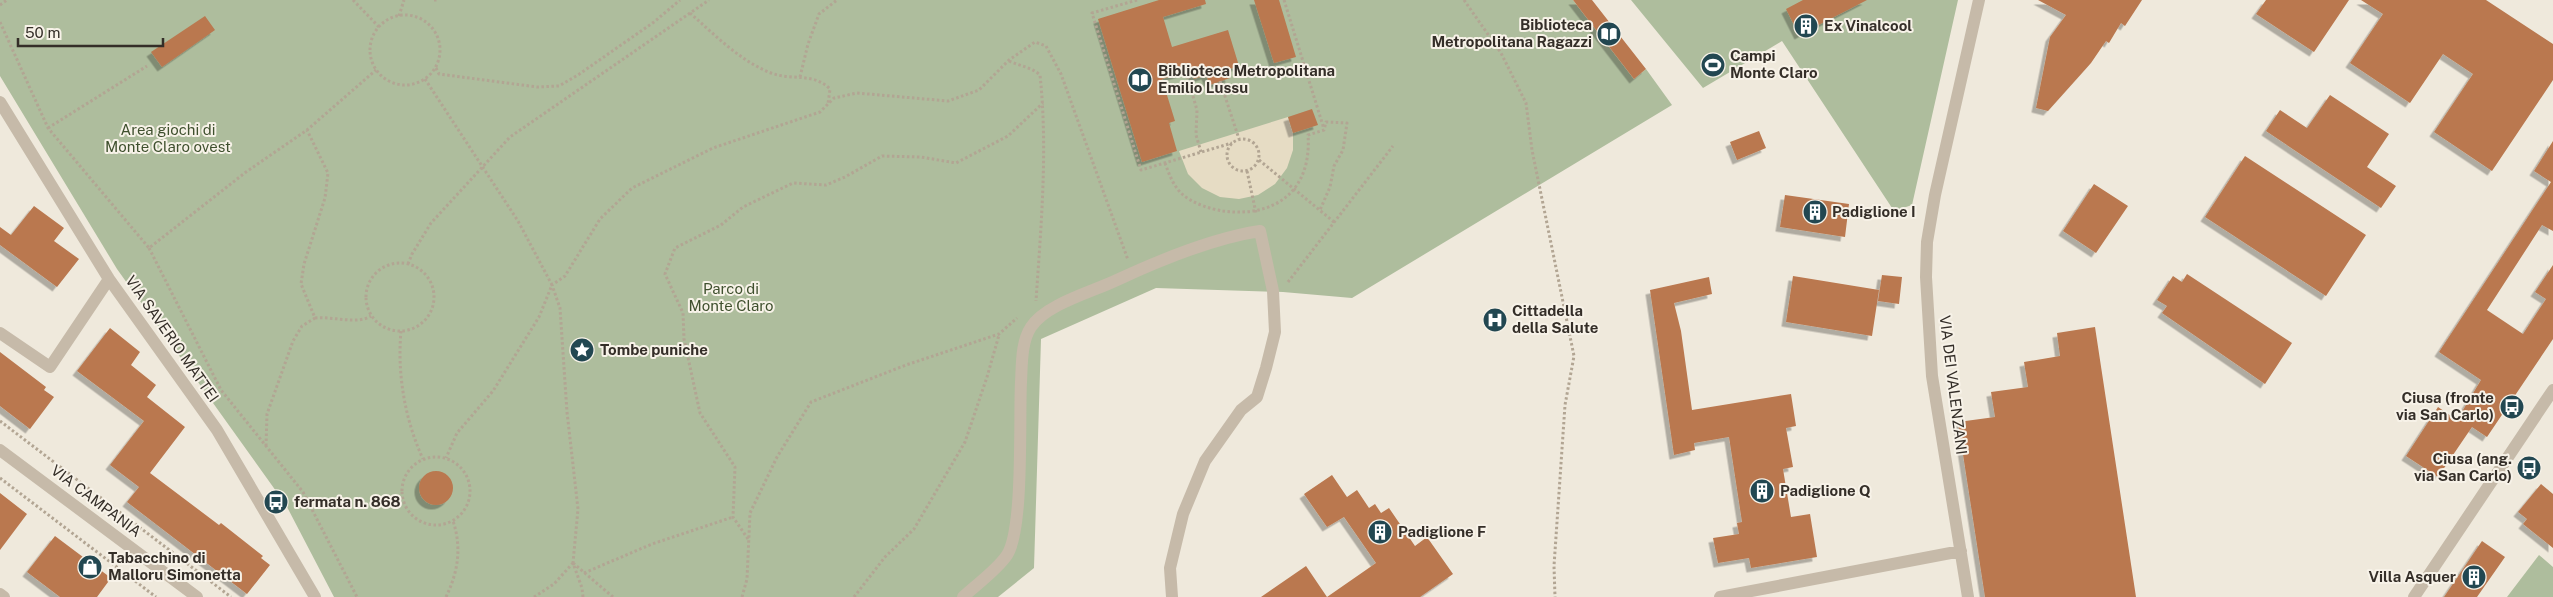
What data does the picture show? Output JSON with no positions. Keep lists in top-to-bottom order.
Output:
{
  "streets": {
    "street": ["VIA SAVERIO MATTEI", "VIA DEI VALENZANI", "VIA CAMPANIA"]
  },
  "parks": ["Area giochi di Monte Claro ovest", "Parco di Monte Claro"],
  "places": {
    "building": [
      "Ex Vinalcool",
      "Padiglione I",
      "Padiglione Q",
      "Padiglione F",
      "Villa Asquer"
    ],
    "library": ["Biblioteca Metropolitana Ragazzi", "Biblioteca Metropolitana Emilio Lussu"],
    "sports": ["Campi Monte Claro"],
    "hospital": ["Cittadella della Salute"],
    "place": ["Tombe puniche"],
    "bus stop": ["Ciusa (fronte via San Carlo)", "Ciusa (ang. via San Carlo)", "fermata n. 868"],
    "shop": ["Tabacchino di Malloru Simonetta"]
  },
  "scale_bar": "50 m"
}
